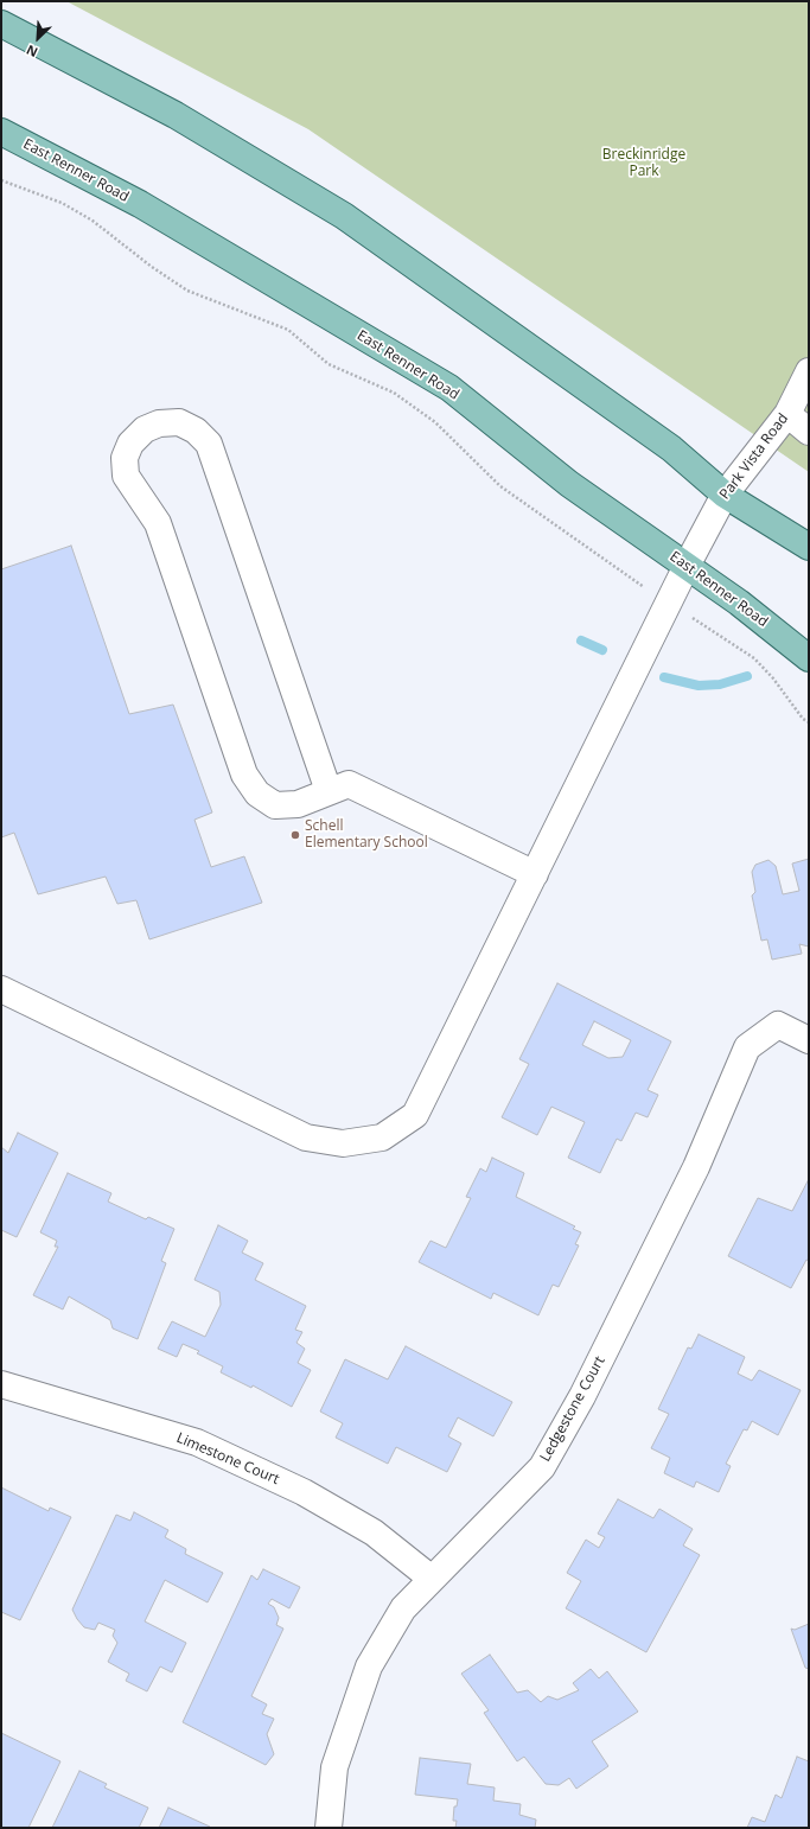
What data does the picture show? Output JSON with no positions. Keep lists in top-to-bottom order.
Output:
{
  "streets": {
    "main road": ["East Renner Road"],
    "street": ["Park Vista Road", "Ledgestone Court", "Limestone Court"]
  },
  "crossings": [
    ["East Renner Road", "Park Vista Road"],
    ["Ledgestone Court", "Limestone Court"]
  ],
  "parks": ["Breckinridge Park"],
  "places": ["Schell Elementary School"],
  "north": "bottom left"
}
